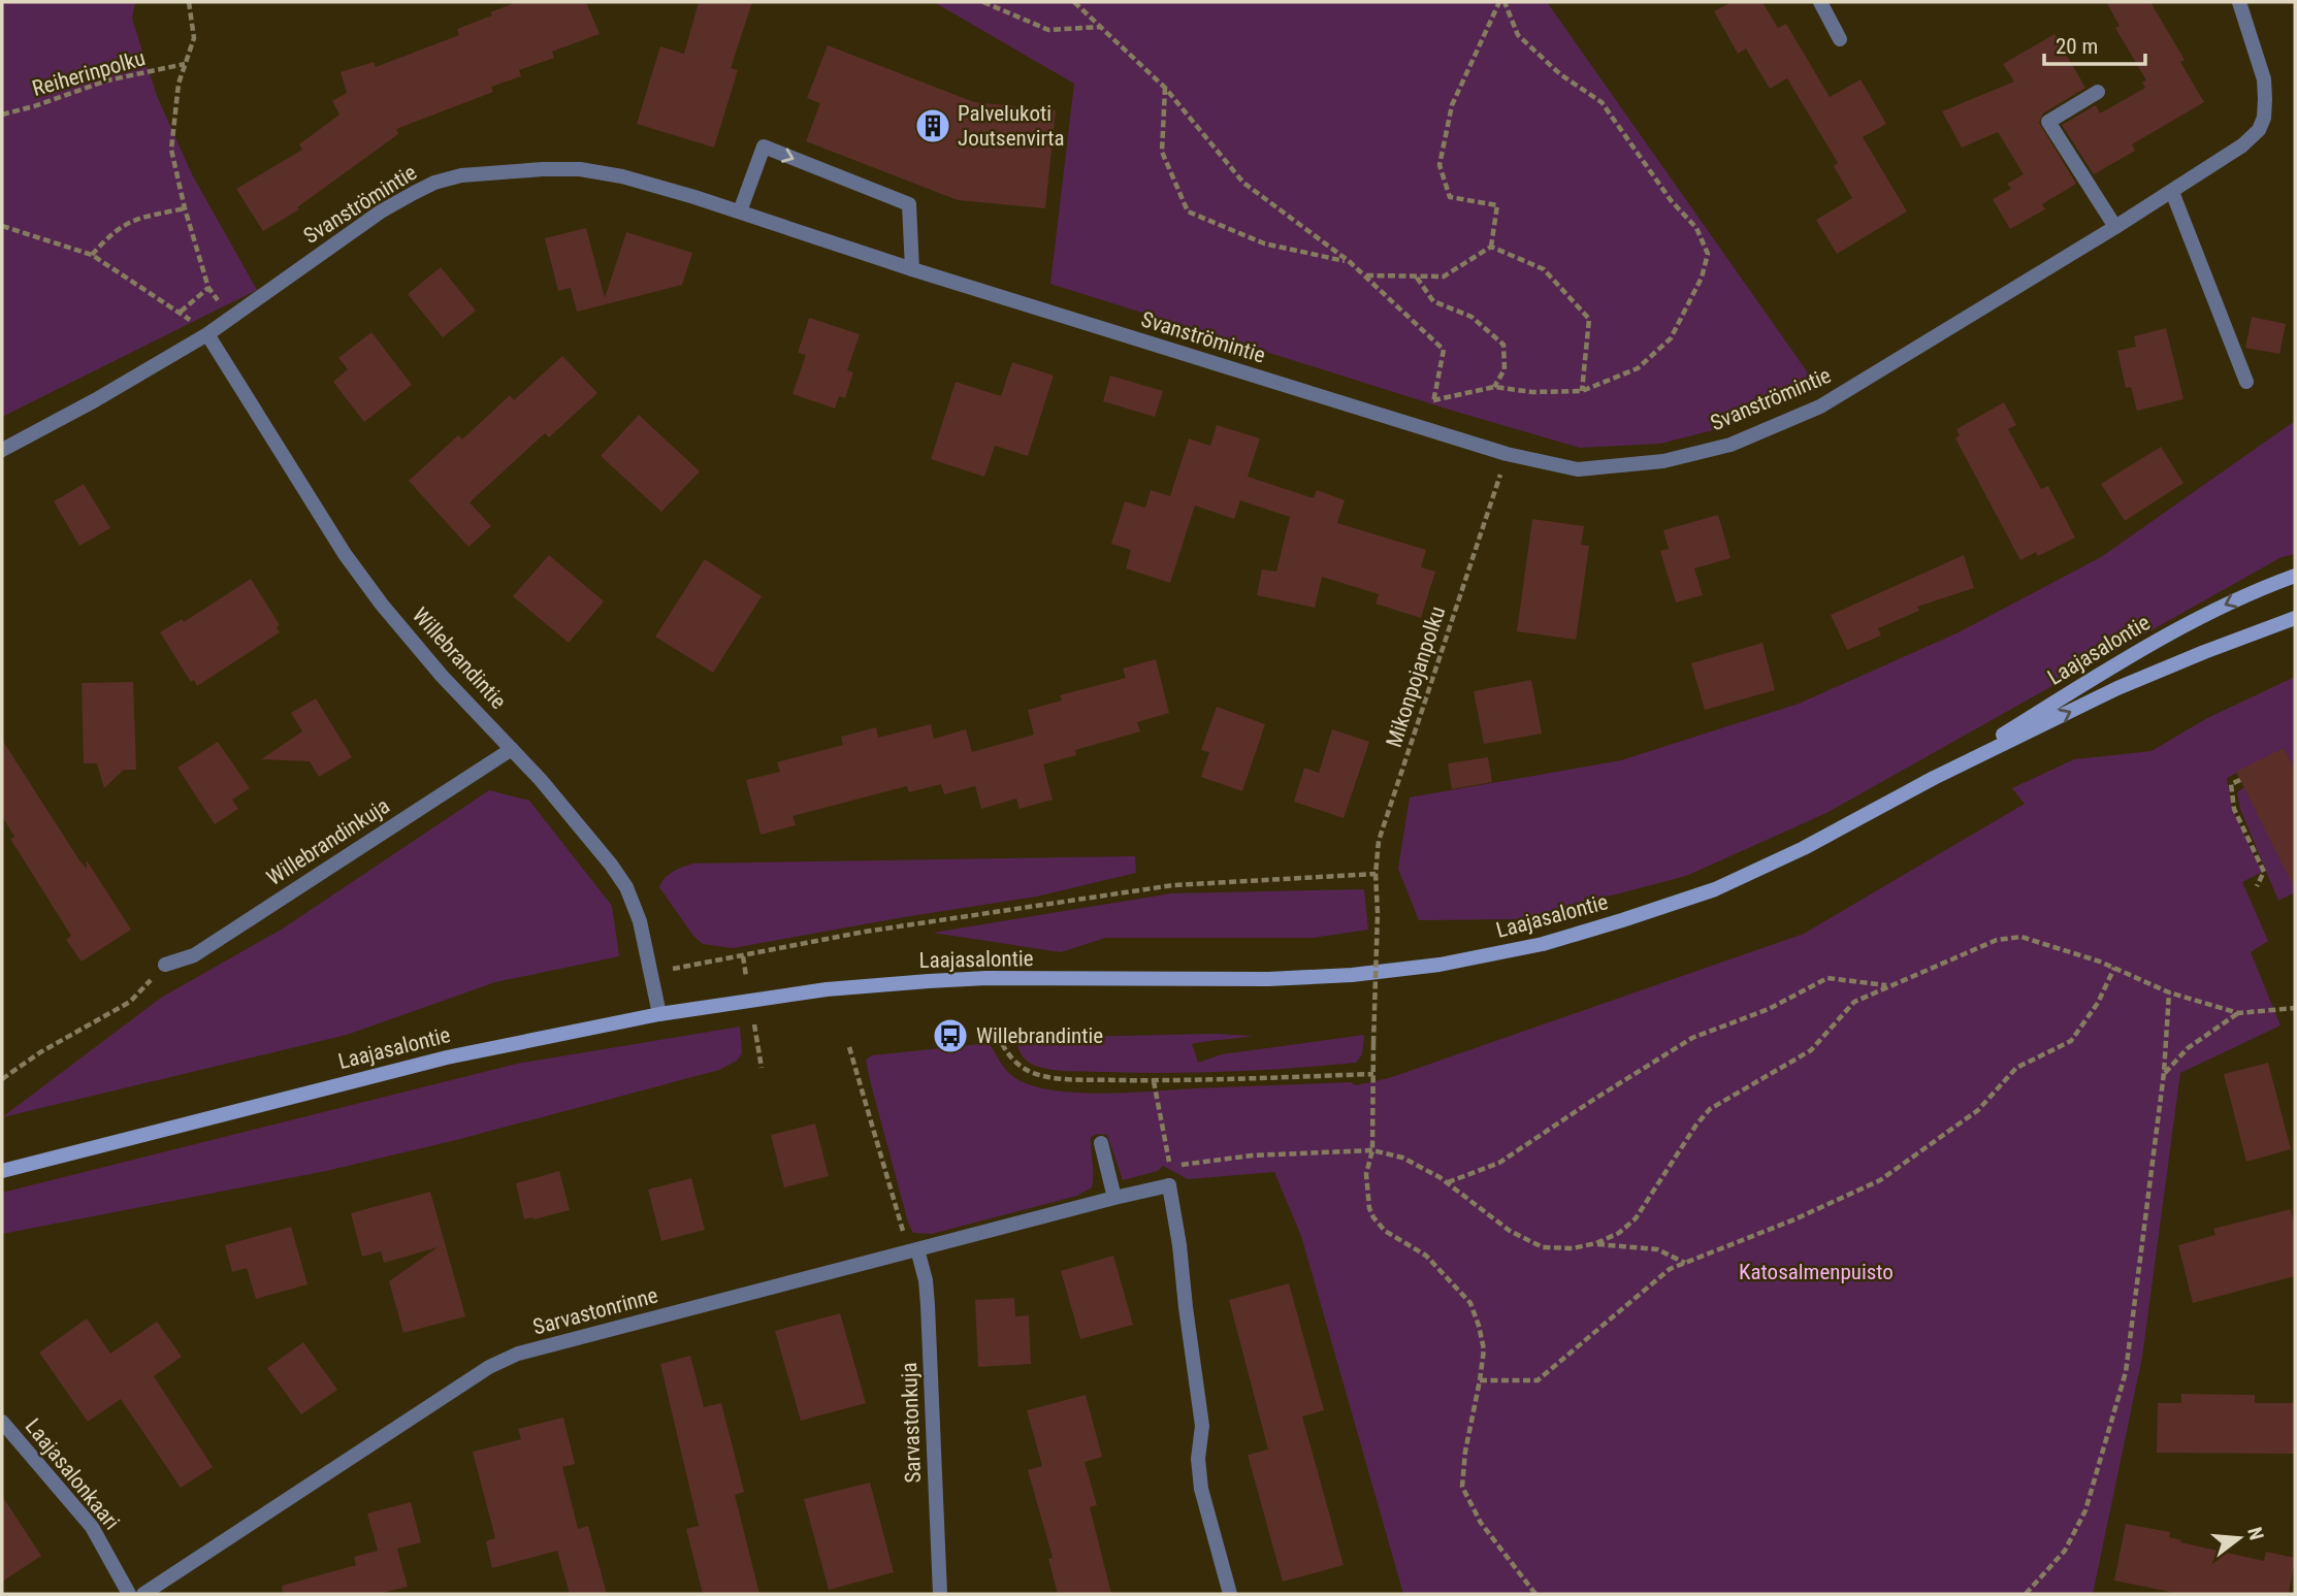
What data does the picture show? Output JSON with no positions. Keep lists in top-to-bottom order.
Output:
{
  "streets": {
    "main road": ["Laajasalontie"],
    "street": [
      "Svanströmintie",
      "Willebrandintie",
      "Willebrandinkuja",
      "Sarvastonrinne",
      "Sarvastonkuja",
      "Laajasalonkaari"
    ],
    "path": ["Reiherinpolku", "Mikonpojanpolku"]
  },
  "crossings": [
    ["Svanströmintie", "Willebrandintie"],
    ["Svanströmintie", "Mikonpojanpolku"],
    ["Laajasalontie", "Willebrandintie"],
    ["Willebrandintie", "Willebrandinkuja"],
    ["Sarvastonrinne", "Sarvastonkuja"]
  ],
  "parks": ["Katosalmenpuisto"],
  "places": {
    "building": ["Palvelukoti Joutsenvirta"],
    "bus stop": ["Willebrandintie"]
  },
  "scale_bar": "20 m",
  "north": "right"
}
